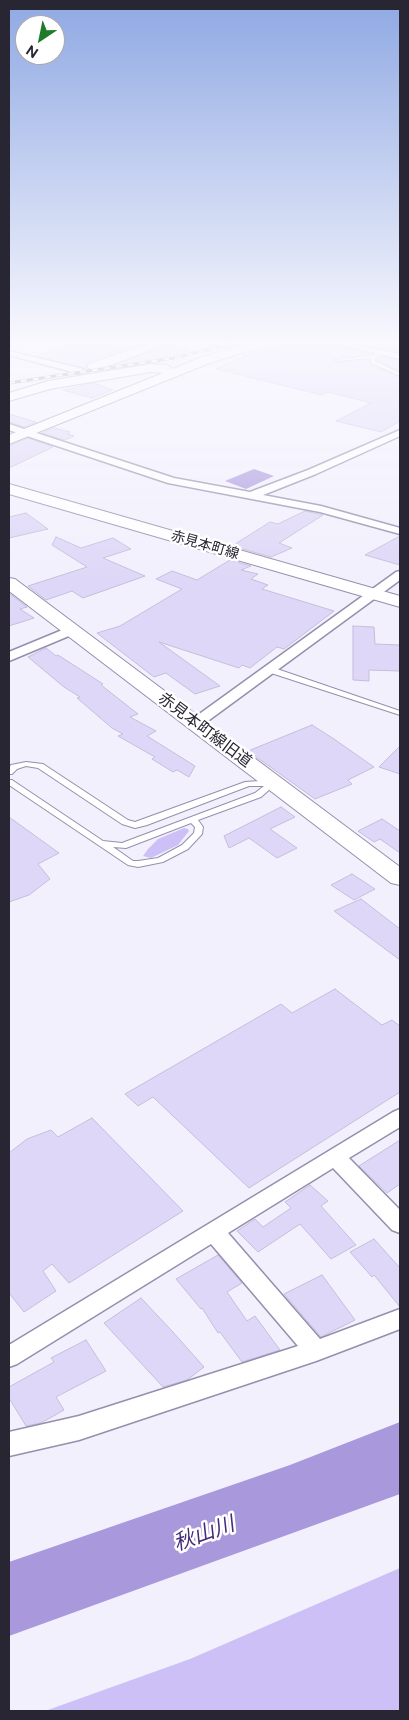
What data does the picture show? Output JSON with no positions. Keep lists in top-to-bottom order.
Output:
{
  "streets": {
    "street": ["赤見本町線", "赤見本町線旧道"]
  },
  "water": ["秋山川"],
  "north": "bottom left"
}
